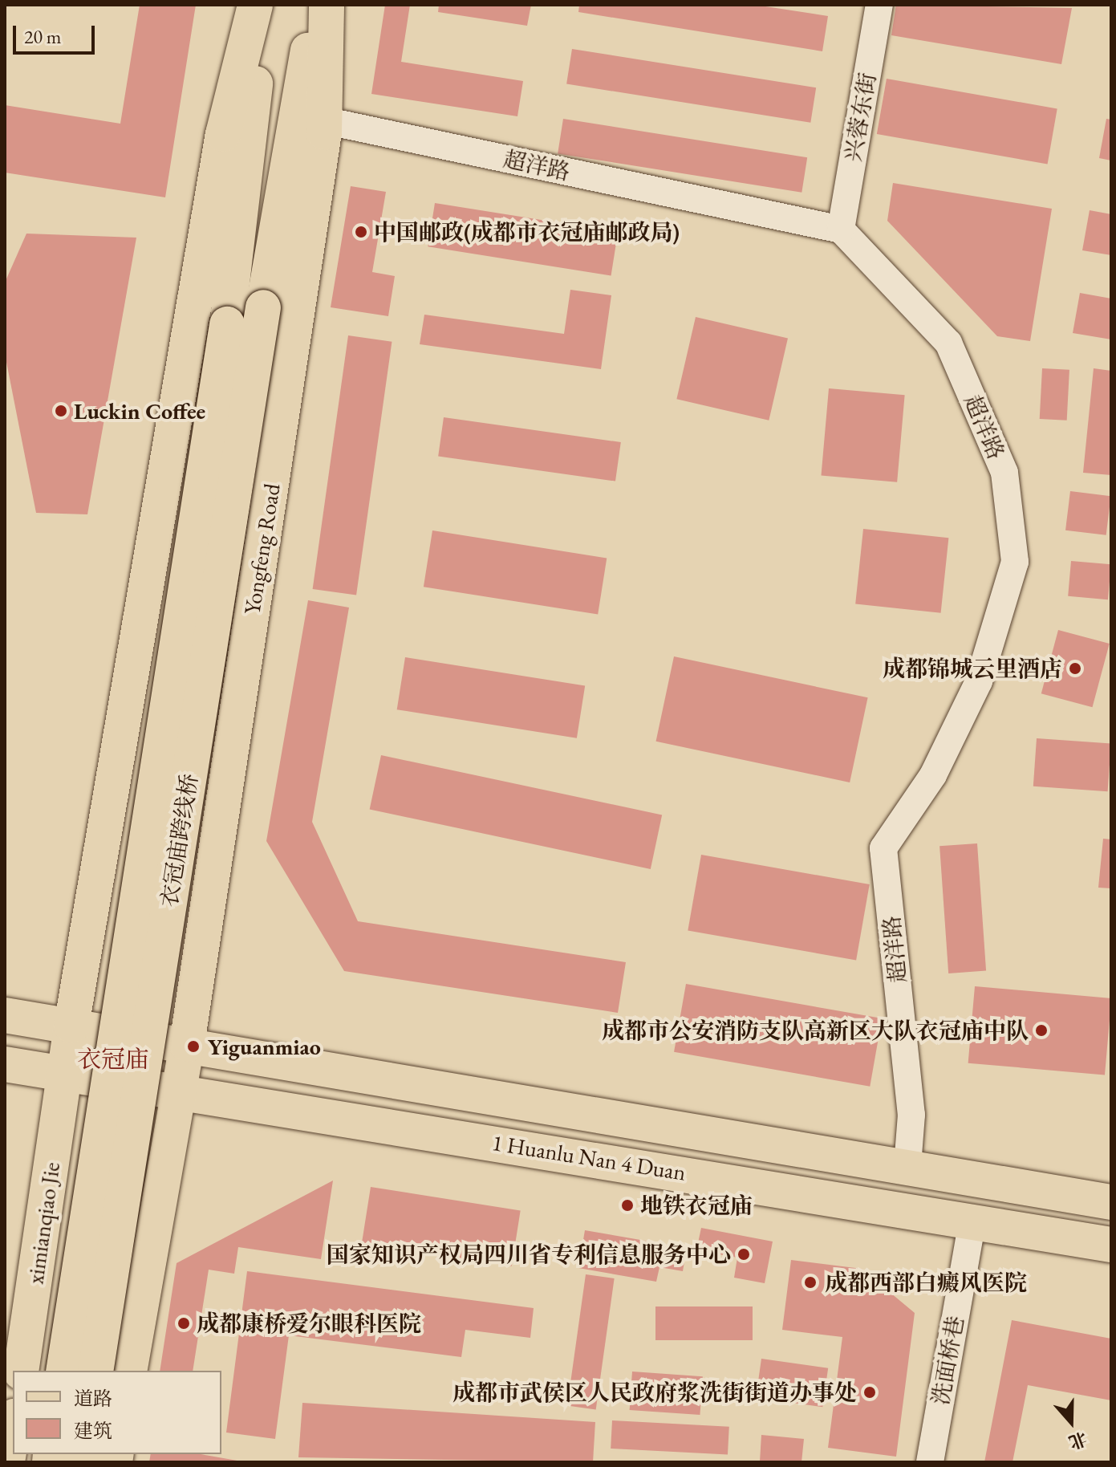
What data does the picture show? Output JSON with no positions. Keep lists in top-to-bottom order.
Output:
{
  "streets": {
    "main road": [
      "Yongfeng Road",
      "衣冠庙跨线桥",
      "1 Huanlu Nan 4 Duan",
      "ximianqiao Jie"
    ],
    "street": ["兴蓉东街", "超洋路", "洗面桥巷"]
  },
  "crossings": [
    ["兴蓉东街", "超洋路"],
    ["超洋路", "Yongfeng Road"],
    ["超洋路", "1 Huanlu Nan 4 Duan"],
    ["Yongfeng Road", "1 Huanlu Nan 4 Duan"],
    ["1 Huanlu Nan 4 Duan", "ximianqiao Jie"],
    ["1 Huanlu Nan 4 Duan", "洗面桥巷"]
  ],
  "districts": ["衣冠庙"],
  "places": [
    "中国邮政(成都市衣冠庙邮政局)",
    "Luckin Coffee",
    "成都锦城云里酒店",
    "成都市公安消防支队高新区大队衣冠庙中队",
    "Yiguanmiao",
    "地铁衣冠庙",
    "国家知识产权局四川省专利信息服务中心",
    "成都西部白癜风医院",
    "成都康桥爱尔眼科医院",
    "成都市武侯区人民政府浆洗街街道办事处"
  ],
  "legend": ["道路", "建筑"],
  "scale_bar": "20 m",
  "north": "bottom"
}
